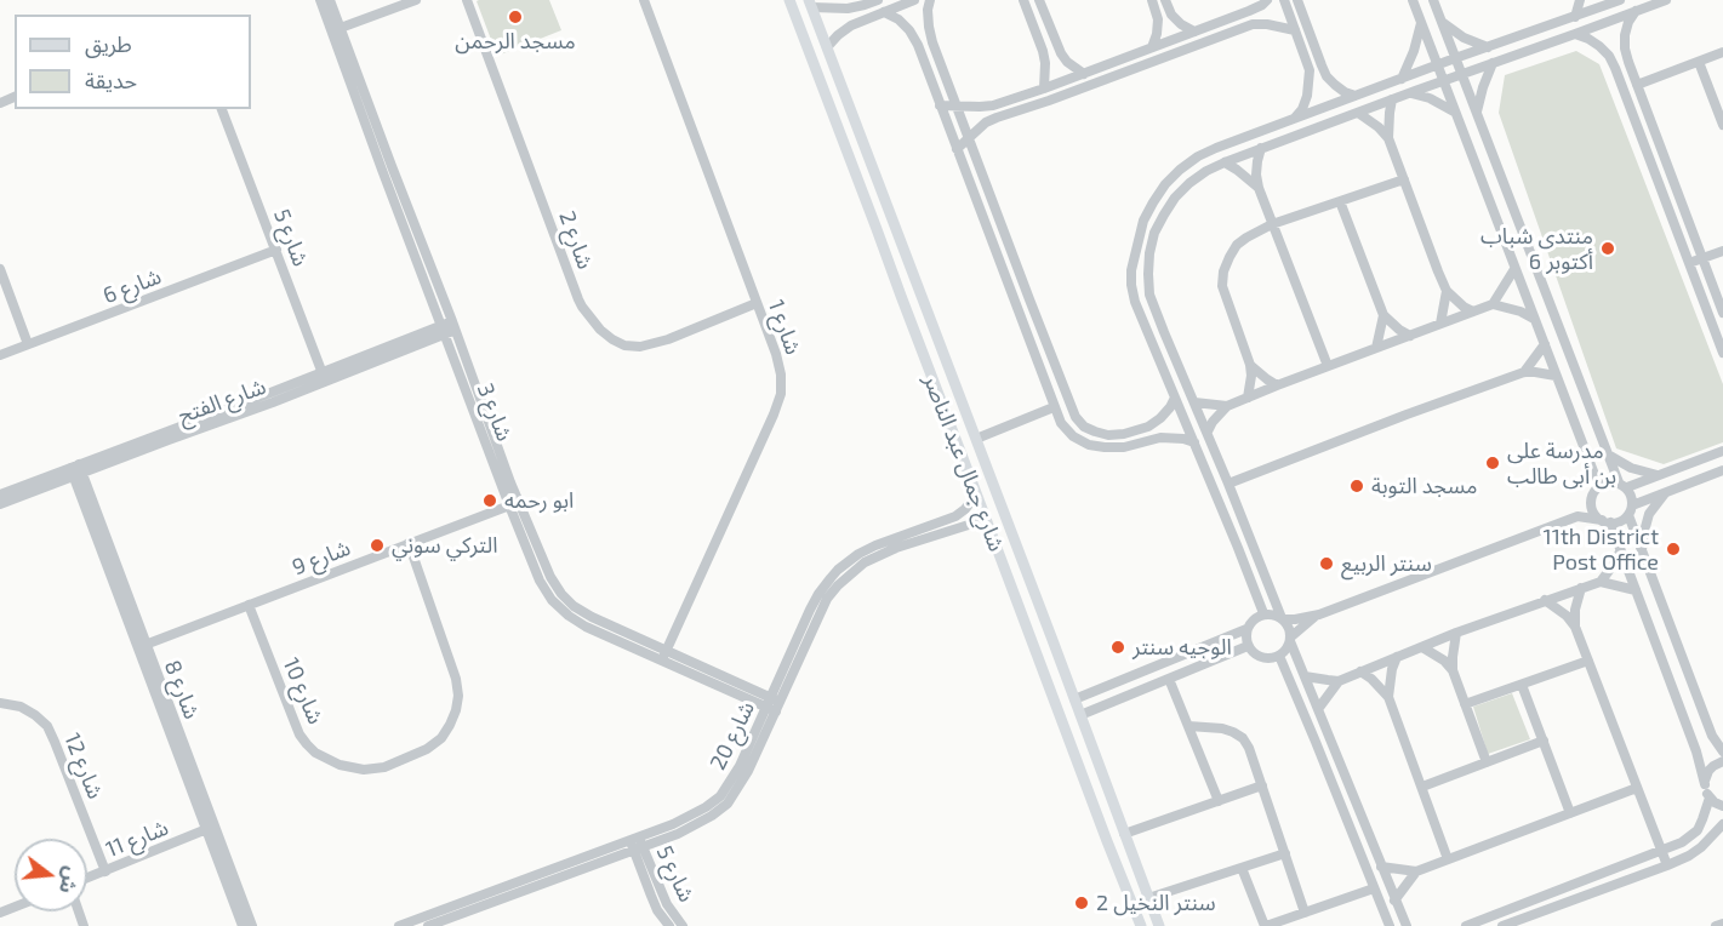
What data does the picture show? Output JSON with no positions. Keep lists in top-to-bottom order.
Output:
{
  "streets": {
    "main road": ["شارع جمال عبد الناصر"],
    "street": [
      "شارع 5",
      "شارع 2",
      "شارع 6",
      "شارع 1",
      "شارع الفتح",
      "شارع 3",
      "شارع 9",
      "شارع 8",
      "شارع 10",
      "شارع 20",
      "شارع 12",
      "شارع 11"
    ]
  },
  "crossings": [
    ["شارع 5", "شارع 6"],
    ["شارع 5", "شارع الفتح"],
    ["شارع 5", "شارع 20"],
    ["شارع 2", "شارع 1"],
    ["شارع 1", "شارع 3"],
    ["شارع الفتح", "شارع 3"],
    ["شارع الفتح", "شارع 8"],
    ["شارع 3", "شارع 9"],
    ["شارع 3", "شارع 20"],
    ["شارع جمال عبد الناصر", "شارع 20"],
    ["شارع 9", "شارع 8"],
    ["شارع 9", "شارع 10"],
    ["شارع 8", "شارع 11"],
    ["شارع 12", "شارع 11"]
  ],
  "places": [
    "مسجد الرحمن",
    "منتدى شباب 6 أكتوبر",
    "مدرسة على بن أبى طالب",
    "مسجد التوبة",
    "ابو رحمه",
    "التركي سوني",
    "11th District Post Office",
    "سنتر الربيع",
    "الوجيه سنتر",
    "سنتر النخيل 2"
  ],
  "legend": ["طريق", "حديقة"],
  "north": "right"
}
